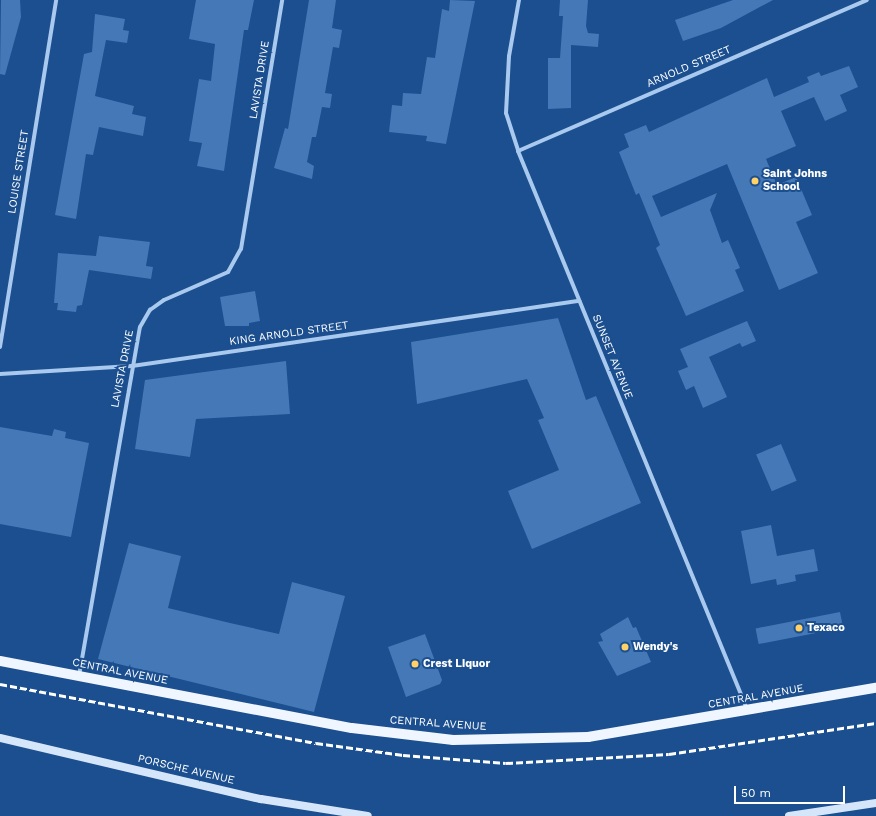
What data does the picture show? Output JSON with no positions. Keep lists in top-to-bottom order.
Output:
{
  "streets": {
    "main road": ["CENTRAL AVENUE"],
    "street": [
      "ARNOLD STREET",
      "LAVISTA DRIVE",
      "LOUISE STREET",
      "KING ARNOLD STREET",
      "SUNSET AVENUE",
      "PORSCHE AVENUE"
    ]
  },
  "crossings": [
    ["ARNOLD STREET", "SUNSET AVENUE"],
    ["LAVISTA DRIVE", "KING ARNOLD STREET"],
    ["LAVISTA DRIVE", "CENTRAL AVENUE"],
    ["KING ARNOLD STREET", "SUNSET AVENUE"],
    ["SUNSET AVENUE", "CENTRAL AVENUE"]
  ],
  "places": [
    "Saint Johns School",
    "Texaco",
    "Wendy's",
    "Crest Liquor"
  ],
  "scale_bar": "50 m"
}
